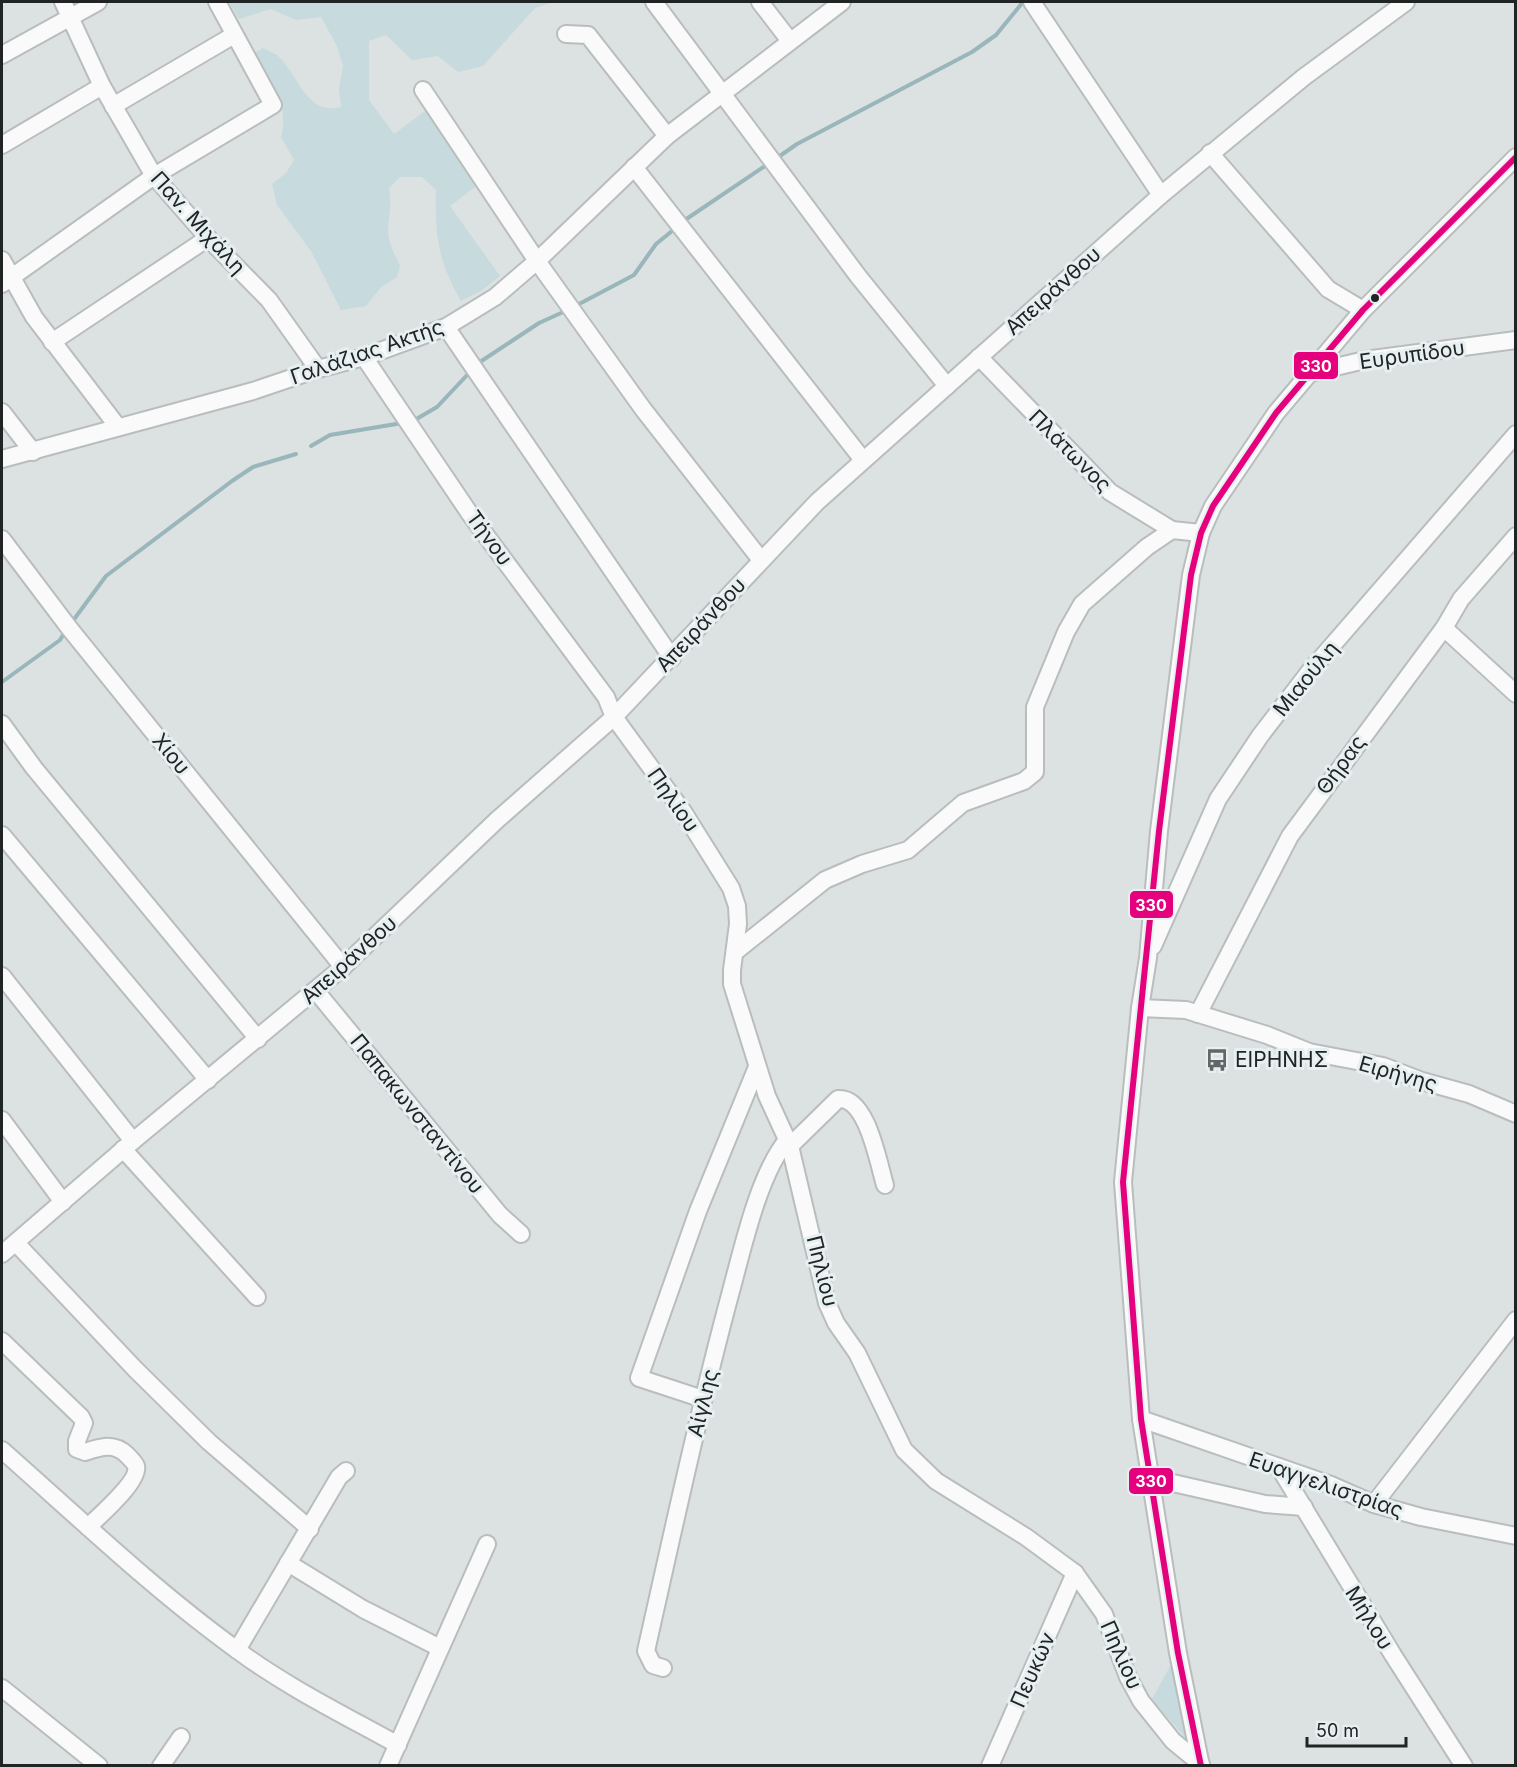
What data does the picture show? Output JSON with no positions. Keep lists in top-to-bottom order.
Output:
{
  "streets": {
    "street": [
      "Παν. Μιχάλη",
      "Απειράνθου",
      "Γαλάζιας Ακτής",
      "Ευρυπίδου",
      "Πλάτωνος",
      "Τήνου",
      "Μιαούλη",
      "Χίου",
      "Θήρας",
      "Πηλίου",
      "Ειρήνης",
      "Παπακωνσταντίνου",
      "Αίγλης",
      "Ευαγγελιστρίας",
      "Μήλου",
      "Πευκών"
    ]
  },
  "crossings": [
    ["Παν. Μιχάλη", "Γαλάζιας Ακτής"],
    ["Απειράνθου", "Πλάτωνος"],
    ["Απειράνθου", "Τήνου"],
    ["Απειράνθου", "Χίου"],
    ["Απειράνθου", "Πηλίου"],
    ["Απειράνθου", "Παπακωνσταντίνου"],
    ["Γαλάζιας Ακτής", "Τήνου"],
    ["Τήνου", "Πηλίου"],
    ["Θήρας", "Ειρήνης"],
    ["Πηλίου", "Αίγλης"],
    ["Πηλίου", "Πευκών"],
    ["Ευαγγελιστρίας", "Μήλου"]
  ],
  "places": {
    "bus stop": ["ΕΙΡΗΝΗΣ"]
  },
  "lines": ["transit line 330"],
  "scale_bar": "50 m"
}
